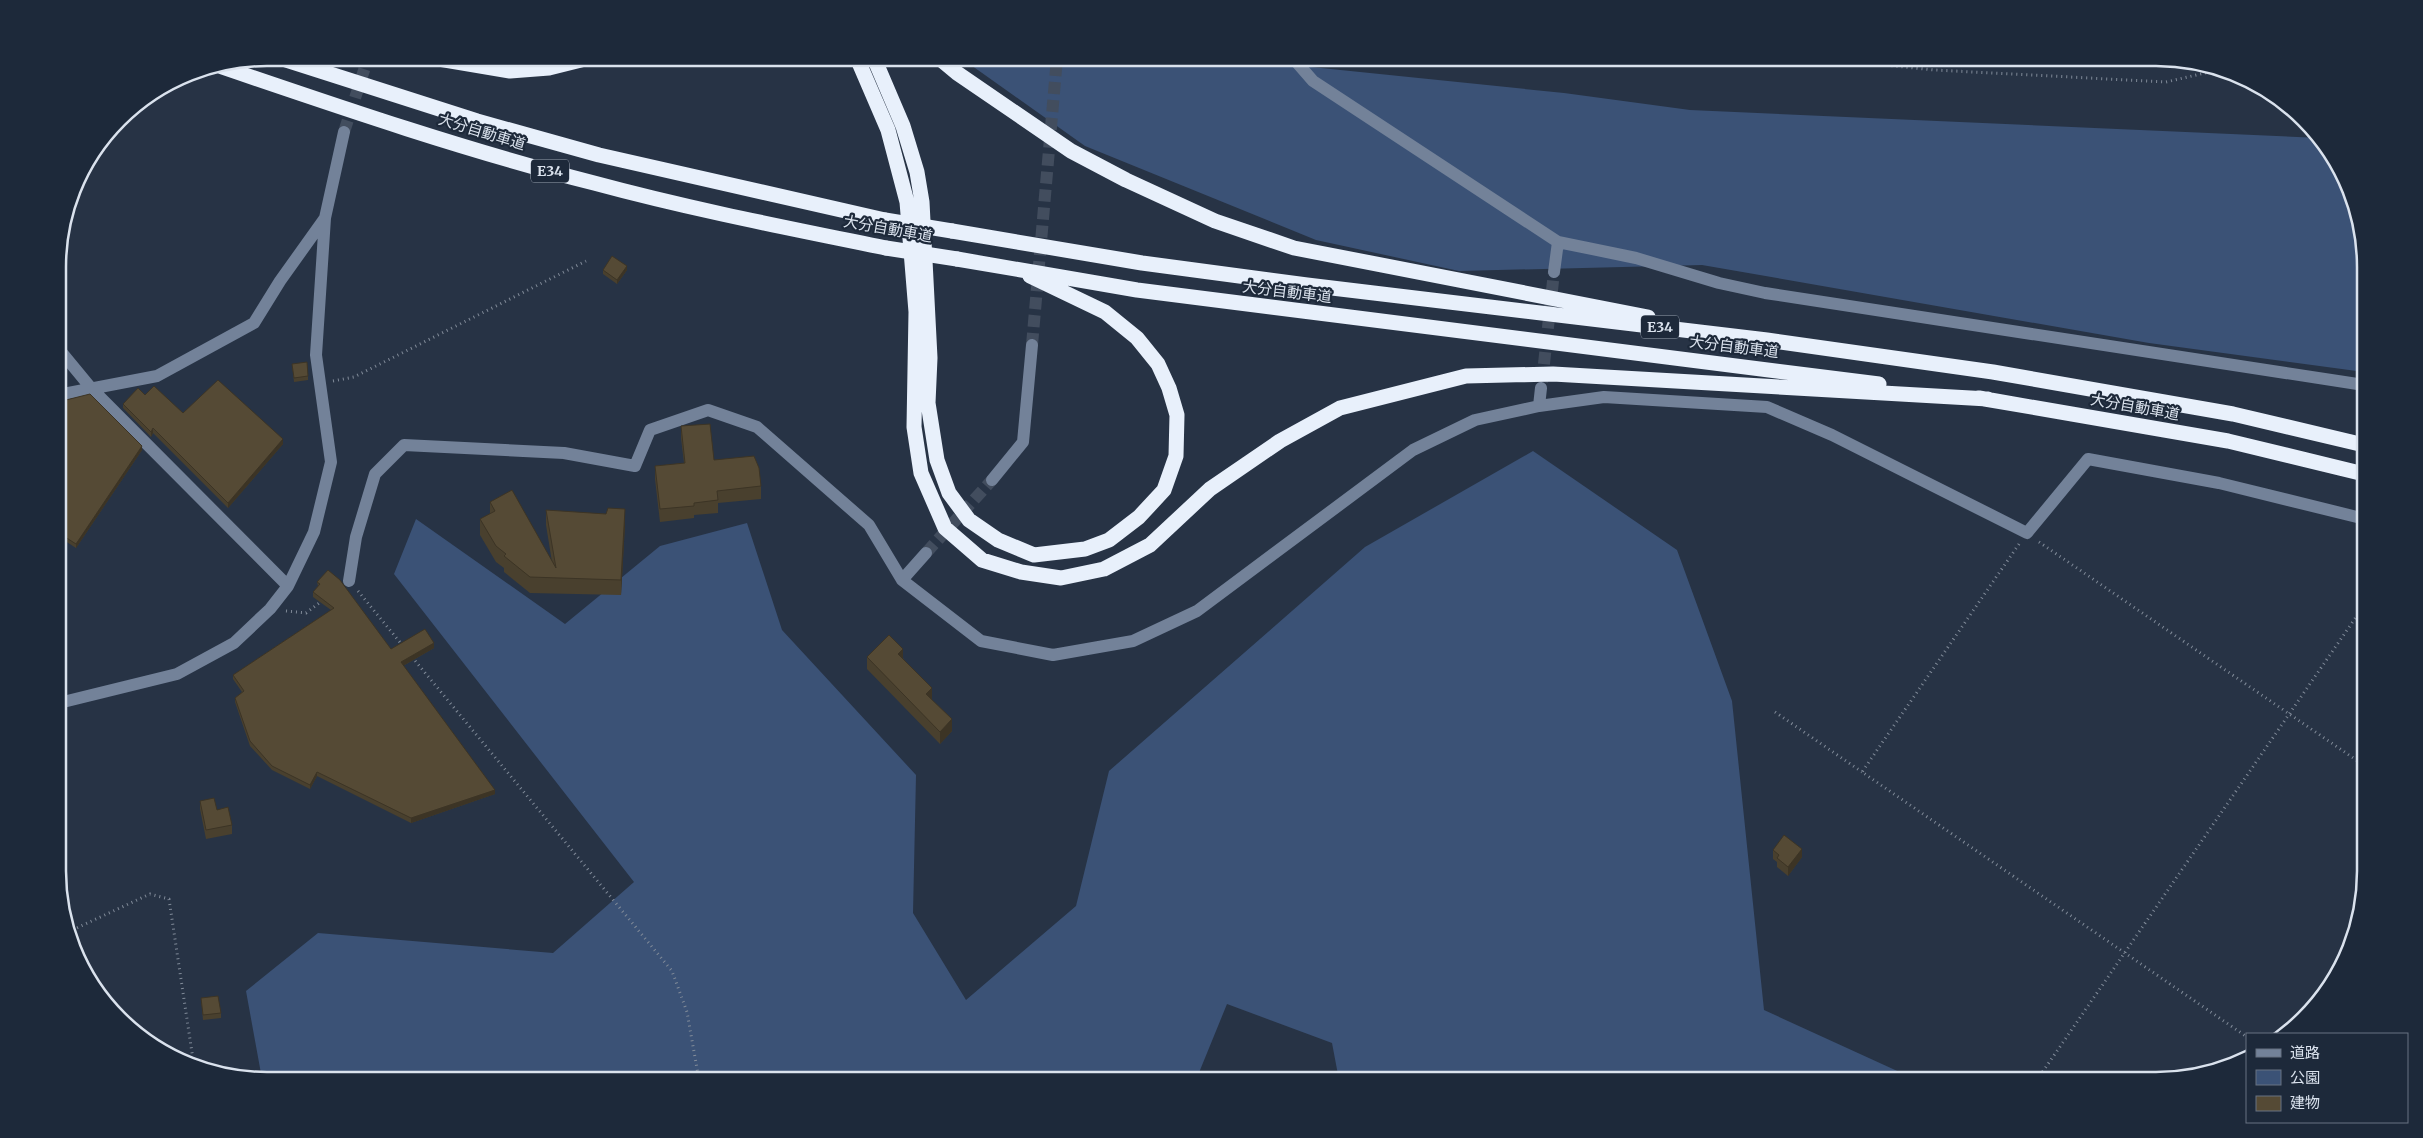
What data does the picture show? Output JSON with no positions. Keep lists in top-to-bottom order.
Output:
{
  "streets": {
    "highway": ["大分自動車道", "E34"]
  },
  "legend": ["道路", "公園", "建物"]
}
